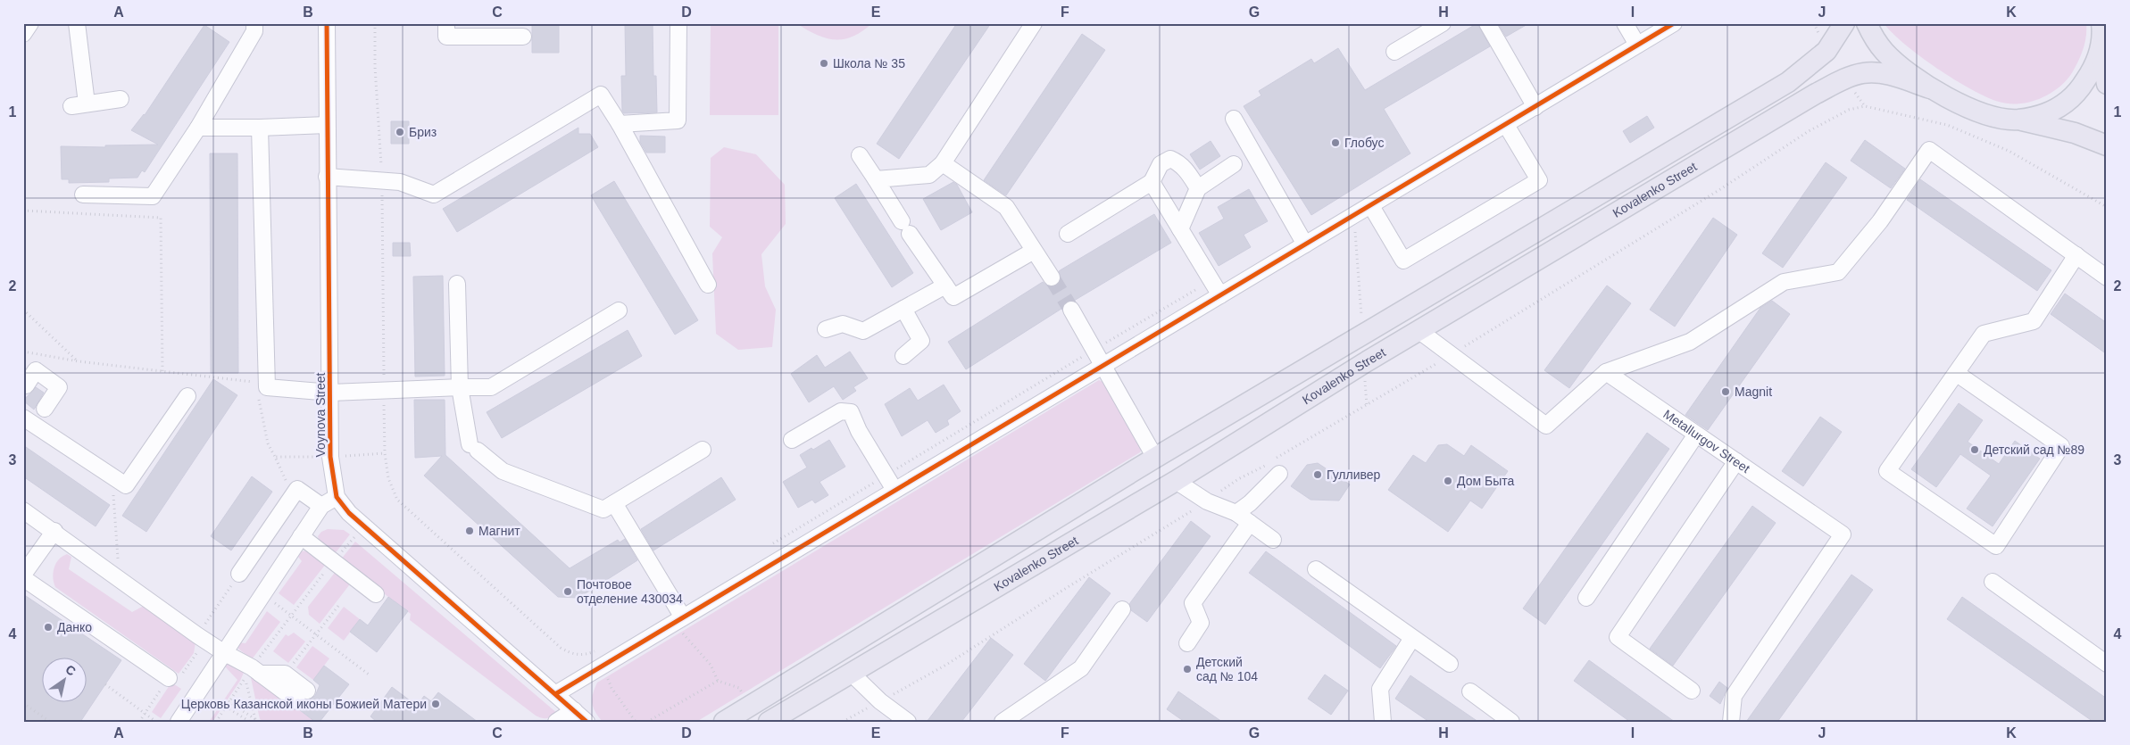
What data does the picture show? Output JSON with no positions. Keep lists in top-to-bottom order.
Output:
{
  "streets": {
    "main road": ["Kovalenko Street"],
    "street": ["Voynova Street", "Metallurgov Street"]
  },
  "places": [
    "Школа № 35",
    "Бриз",
    "Глобус",
    "Magnit",
    "Детский сад №89",
    "Гулливер",
    "Дом Быта",
    "Магнит",
    "Почтовое отделение 430034",
    "Данко",
    "Детский сад № 104",
    "Церковь Казанской иконы Божией Матери"
  ],
  "north": "top right",
  "grid": {
    "columns": [
      "A",
      "B",
      "C",
      "D",
      "E",
      "F",
      "G",
      "H",
      "I",
      "J",
      "K"
    ],
    "rows": [
      "1",
      "2",
      "3",
      "4"
    ]
  }
}
